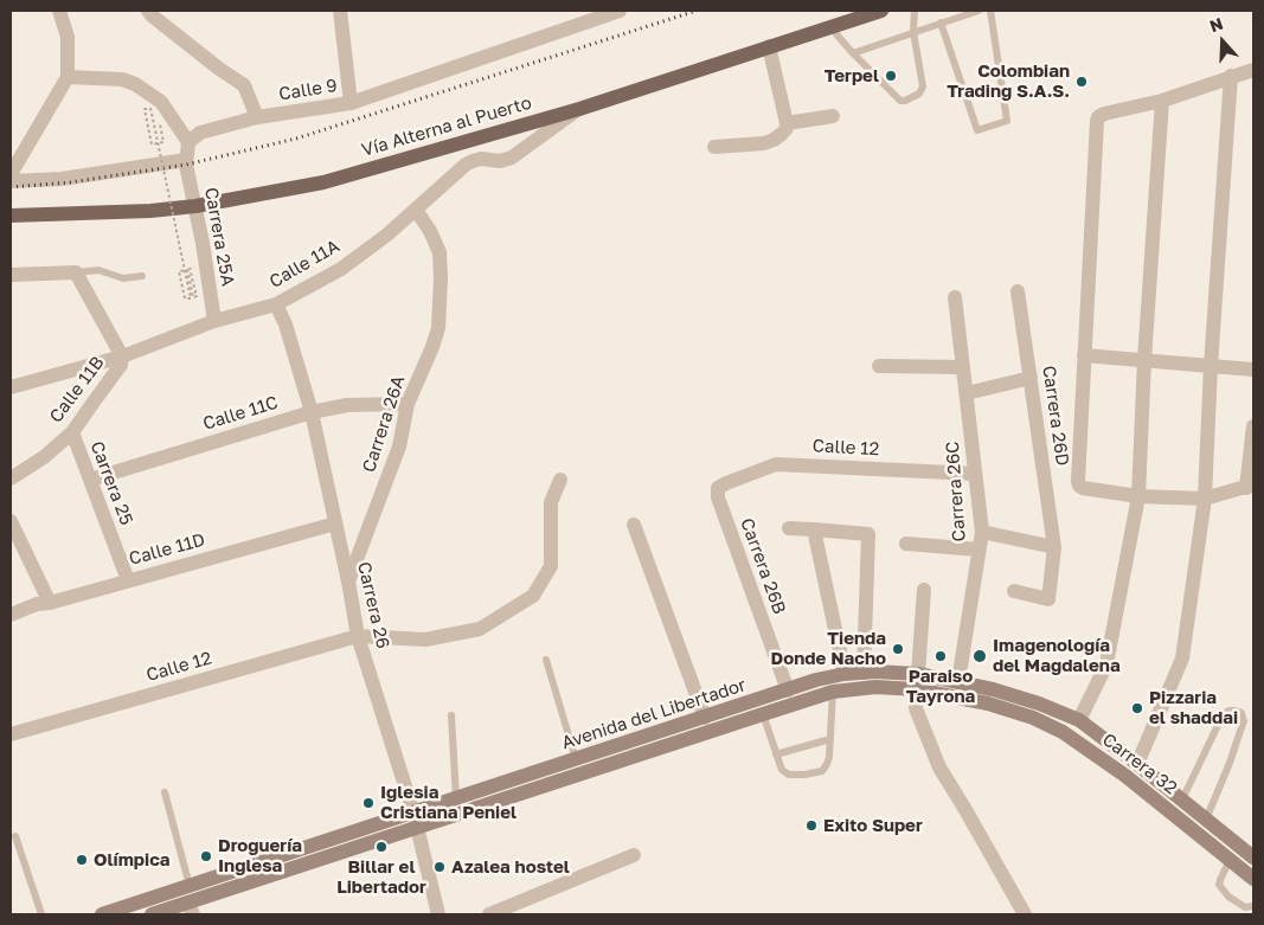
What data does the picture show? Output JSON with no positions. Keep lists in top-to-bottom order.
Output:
{
  "streets": {
    "main road": ["Vía Alterna al Puerto", "Avenida del Libertador", "Carrera 32"],
    "street": [
      "Calle 9",
      "Carrera 25A",
      "Calle 11A",
      "Calle 11B",
      "Calle 11C",
      "Carrera 26D",
      "Carrera 26A",
      "Calle 12",
      "Carrera 25",
      "Carrera 26C",
      "Calle 11D",
      "Carrera 26B",
      "Carrera 26"
    ]
  },
  "crossings": [
    ["Vía Alterna al Puerto", "Carrera 25A"],
    ["Vía Alterna al Puerto", "Calle 11A"],
    ["Carrera 25A", "Calle 11A"],
    ["Calle 11A", "Calle 11B"],
    ["Calle 11A", "Carrera 26A"],
    ["Calle 11A", "Carrera 26"],
    ["Calle 11B", "Carrera 25"],
    ["Calle 11C", "Carrera 26A"],
    ["Calle 11C", "Carrera 25"],
    ["Calle 11C", "Carrera 26"],
    ["Carrera 26A", "Carrera 26"],
    ["Calle 12", "Carrera 26C"],
    ["Calle 12", "Carrera 26B"],
    ["Calle 12", "Carrera 26"],
    ["Carrera 25", "Calle 11D"],
    ["Carrera 26C", "Avenida del Libertador"],
    ["Calle 11D", "Carrera 26"],
    ["Carrera 26B", "Avenida del Libertador"],
    ["Carrera 26", "Avenida del Libertador"],
    ["Avenida del Libertador", "Carrera 32"]
  ],
  "places": [
    "Terpel",
    "Colombian Trading S.A.S.",
    "Tienda Donde Nacho",
    "Paraiso Tayrona",
    "Imagenología del Magdalena",
    "Pizzaria el shaddai",
    "Iglesia Cristiana Peniel",
    "Exito Super",
    "Billar el Libertador",
    "Droguería Inglesa",
    "Olímpica",
    "Azalea hostel"
  ],
  "north": "top"
}
